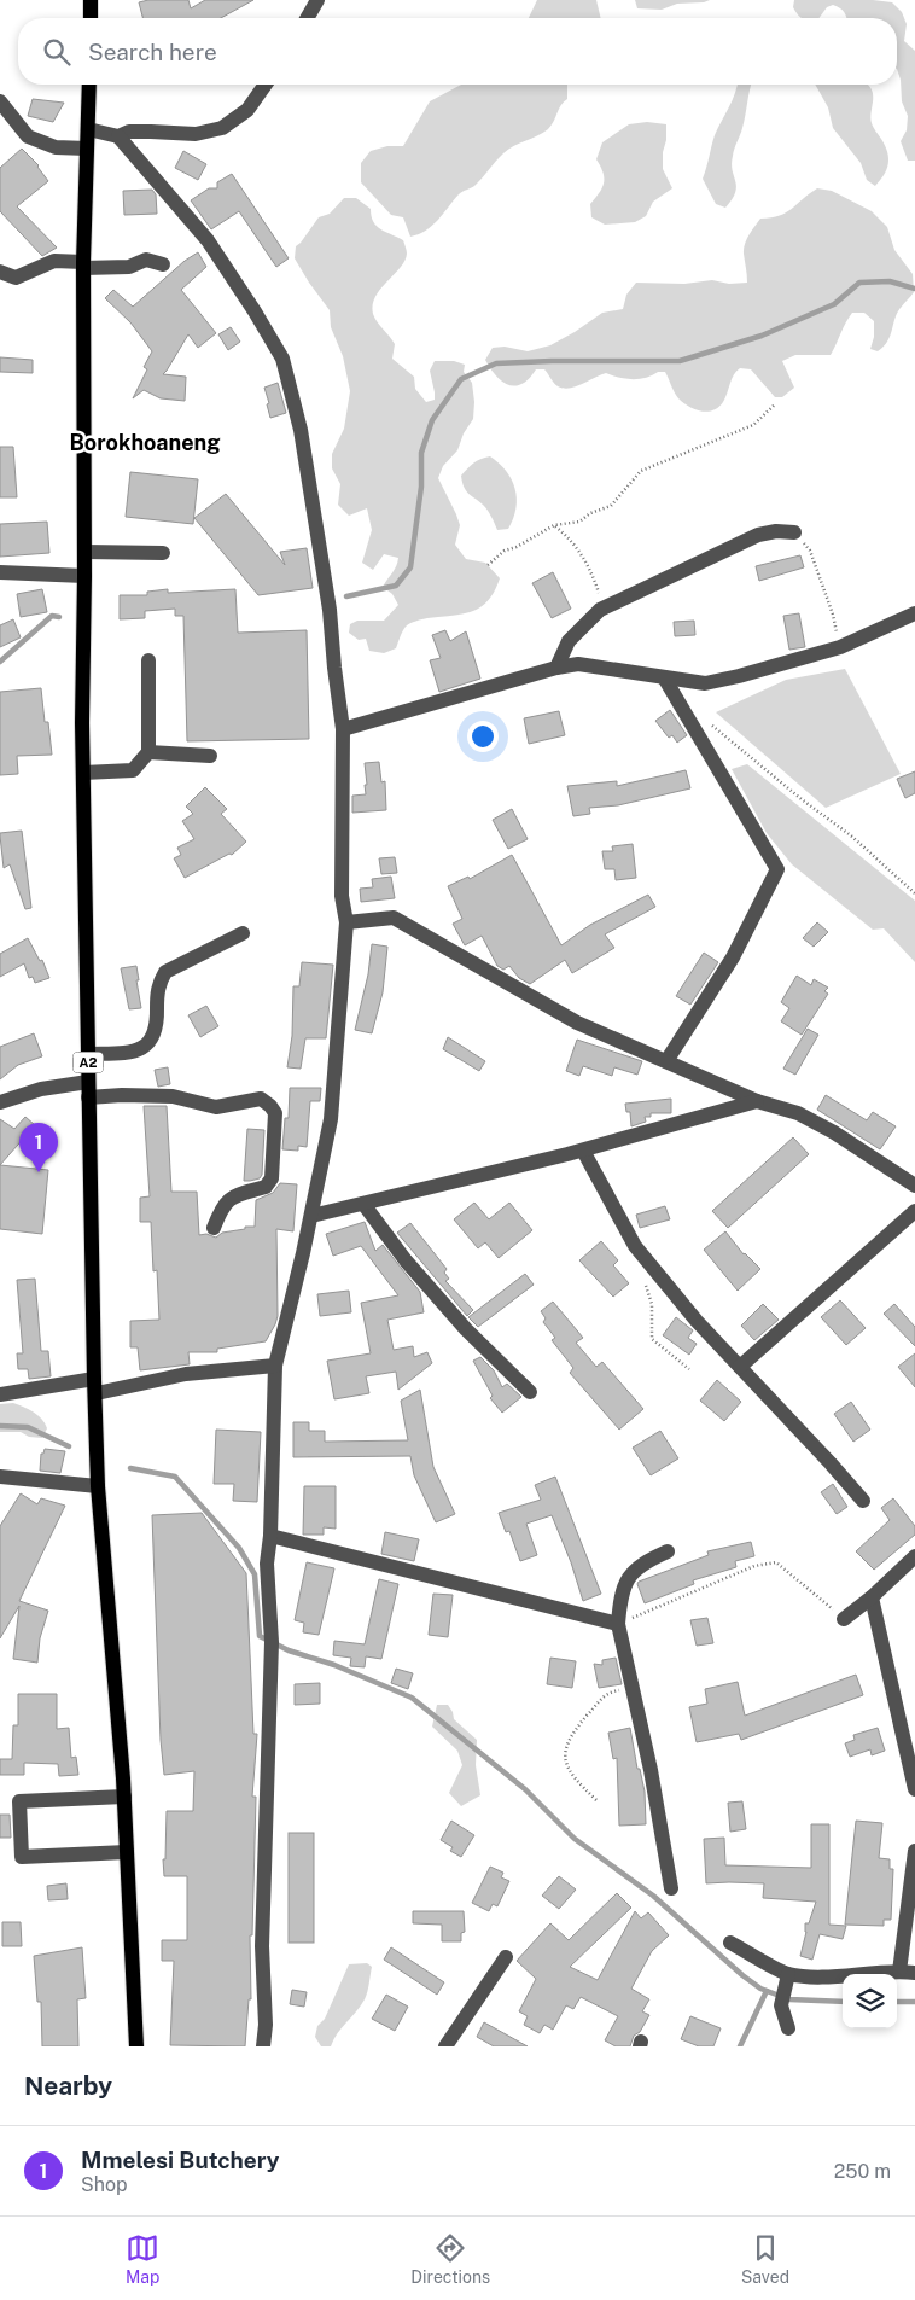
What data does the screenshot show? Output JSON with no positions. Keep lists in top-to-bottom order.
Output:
{
  "streets": {
    "main road": ["A2"]
  },
  "districts": ["Borokhoaneng"],
  "page": {
    "search": "Search here",
    "pins": "1",
    "heading": "Nearby",
    "list": [
      {
        "mark": "1",
        "name": "Mmelesi Butchery",
        "note": "Shop",
        "value": "250 m"
      }
    ],
    "nav": ["Map", "Directions", "Saved"]
  }
}
